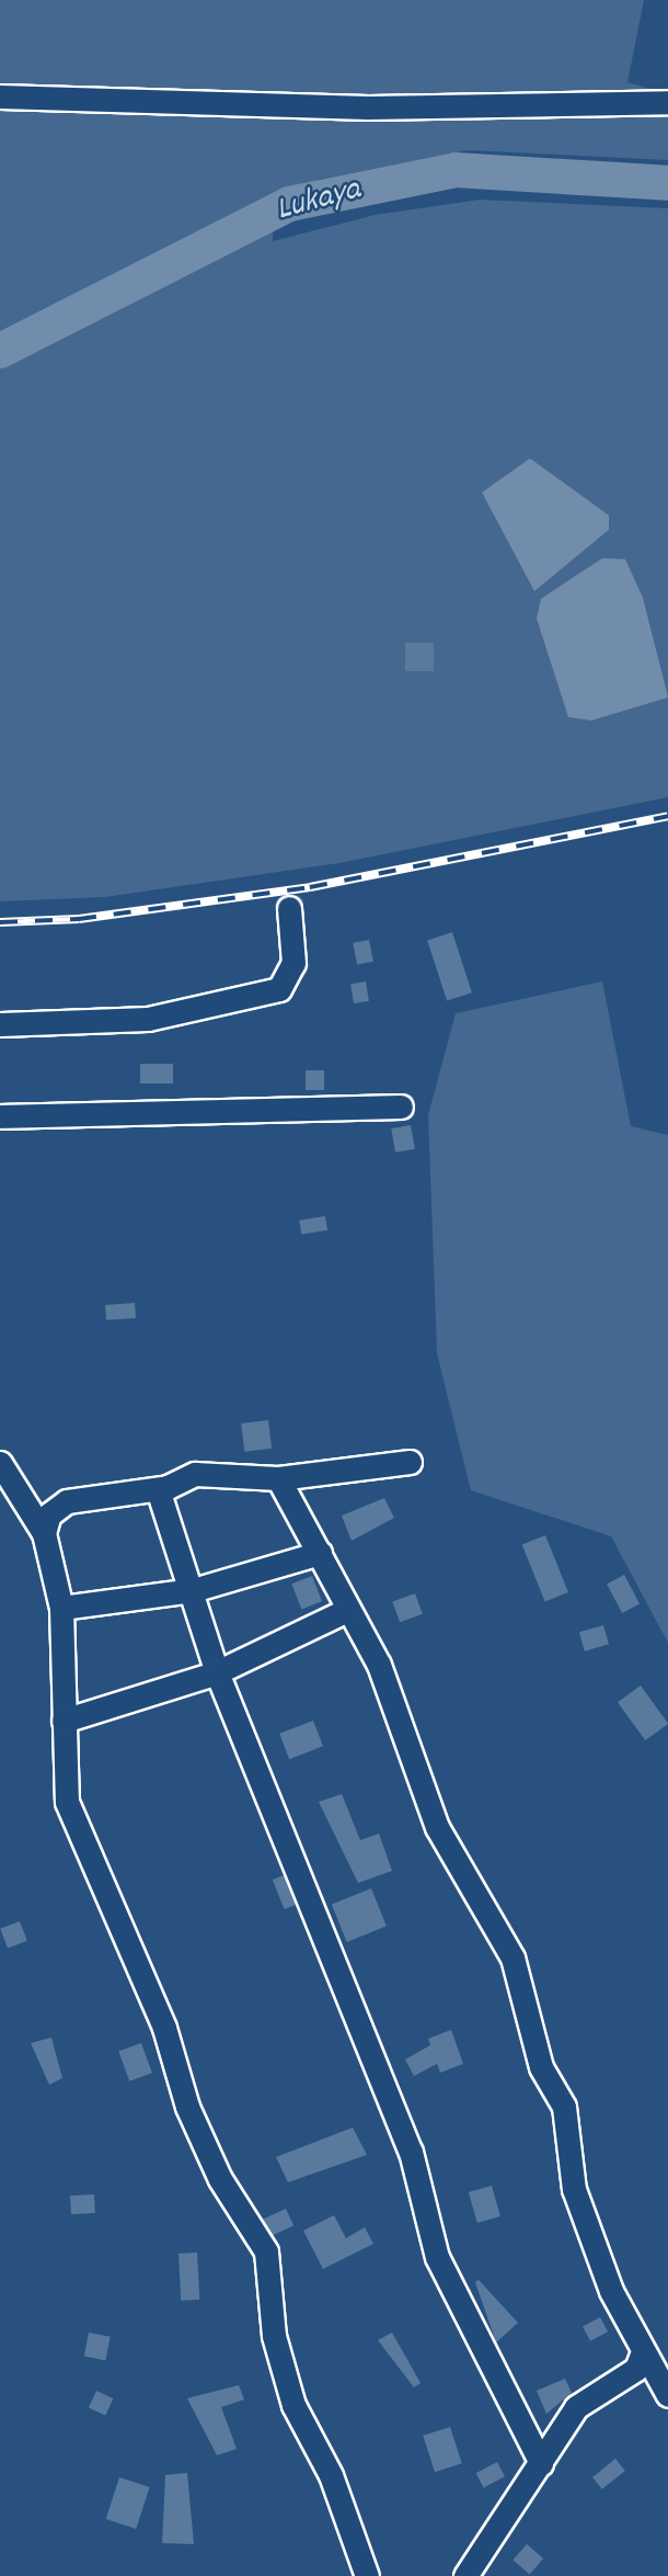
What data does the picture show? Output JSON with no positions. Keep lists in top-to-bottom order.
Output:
{
  "water": ["Lukaya"]
}
